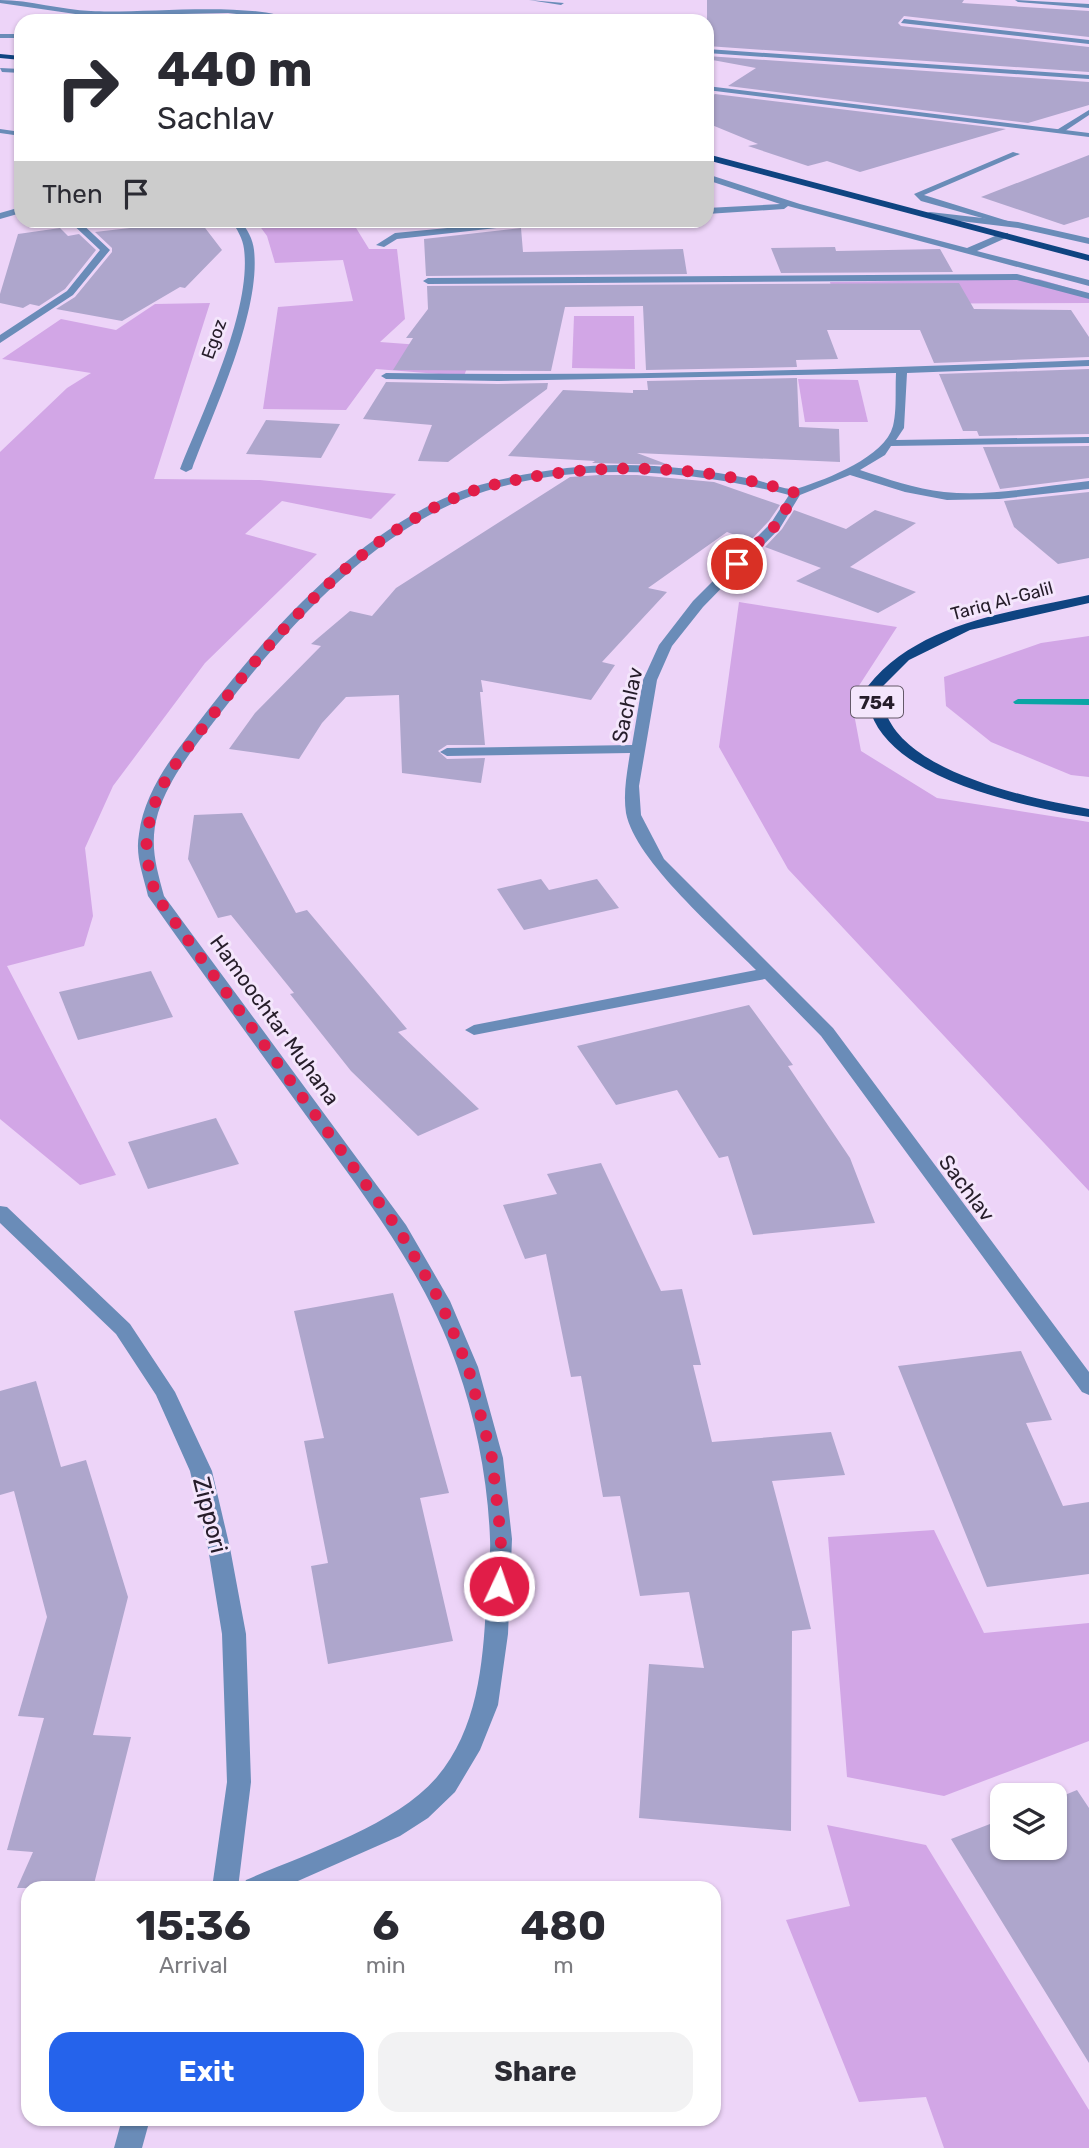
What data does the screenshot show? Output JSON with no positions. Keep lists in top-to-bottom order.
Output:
{
  "streets": {
    "main road": ["Tariq Al-Galil", "754"],
    "street": [
      "Egoz",
      "Sachlav",
      "Hamoochtar Muhana",
      "Zippori"
    ]
  },
  "crossings": [
    ["Sachlav", "Hamoochtar Muhana"]
  ],
  "page": {
    "turn": ["440 m", "Sachlav"],
    "then": "Then",
    "eta": [
      "15:36",
      "Arrival",
      "6",
      "min",
      "480",
      "m"
    ],
    "buttons": ["Exit", "Share"]
  }
}
